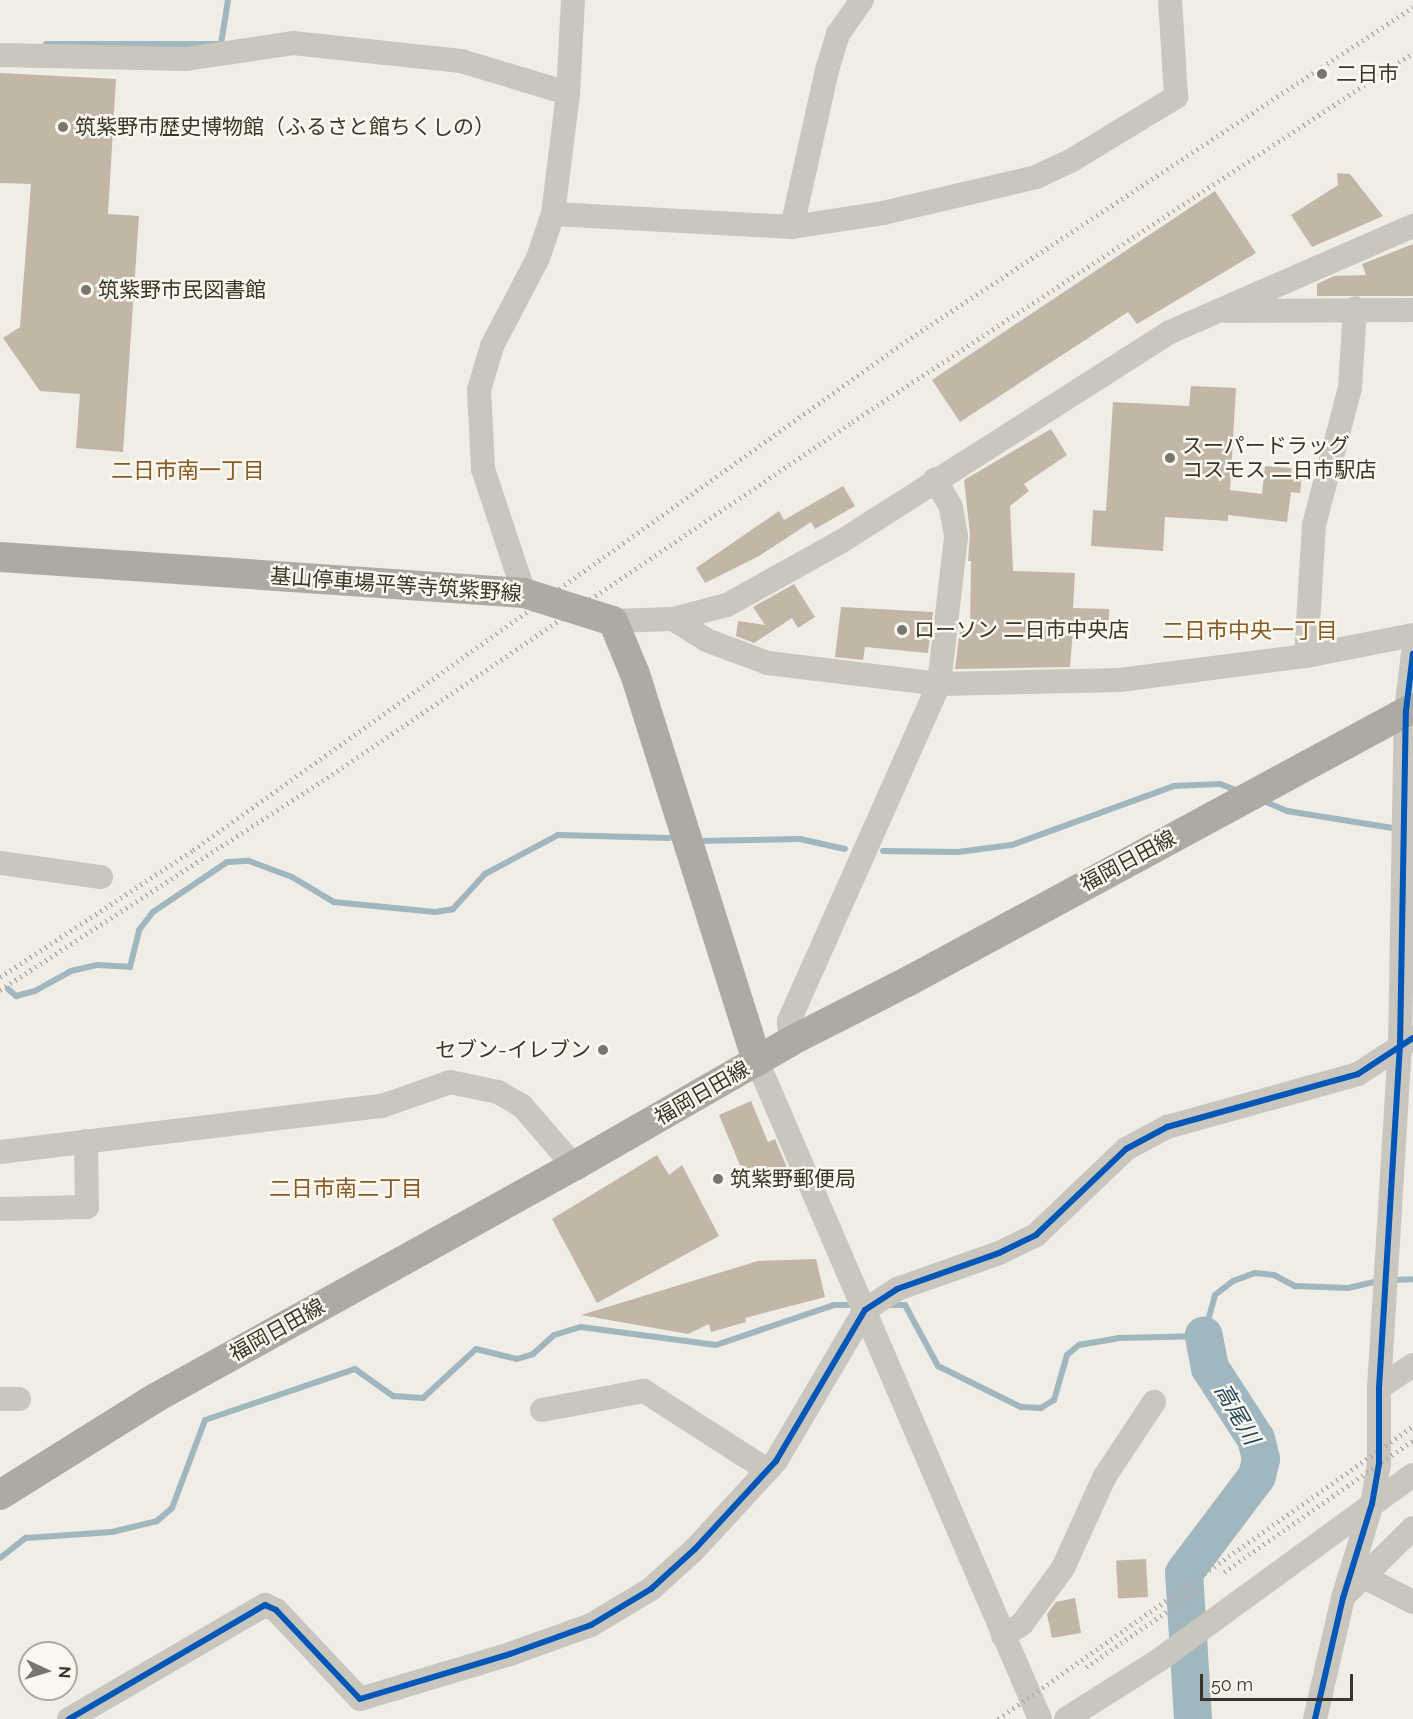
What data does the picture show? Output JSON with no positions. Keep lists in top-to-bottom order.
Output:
{
  "streets": {
    "main road": ["基山停車場平等寺筑紫野線", "福岡日田線"]
  },
  "districts": ["二日市南一丁目", "二日市中央一丁目", "二日市南二丁目"],
  "water": ["高尾川"],
  "places": [
    "二日市",
    "筑紫野市歴史博物館（ふるさと館ちくしの）",
    "筑紫野市民図書館",
    "スーパードラッグ コスモス 二日市駅店",
    "ローソン 二日市中央店",
    "セブン-イレブン",
    "筑紫野郵便局"
  ],
  "scale_bar": "50 m",
  "north": "right"
}
